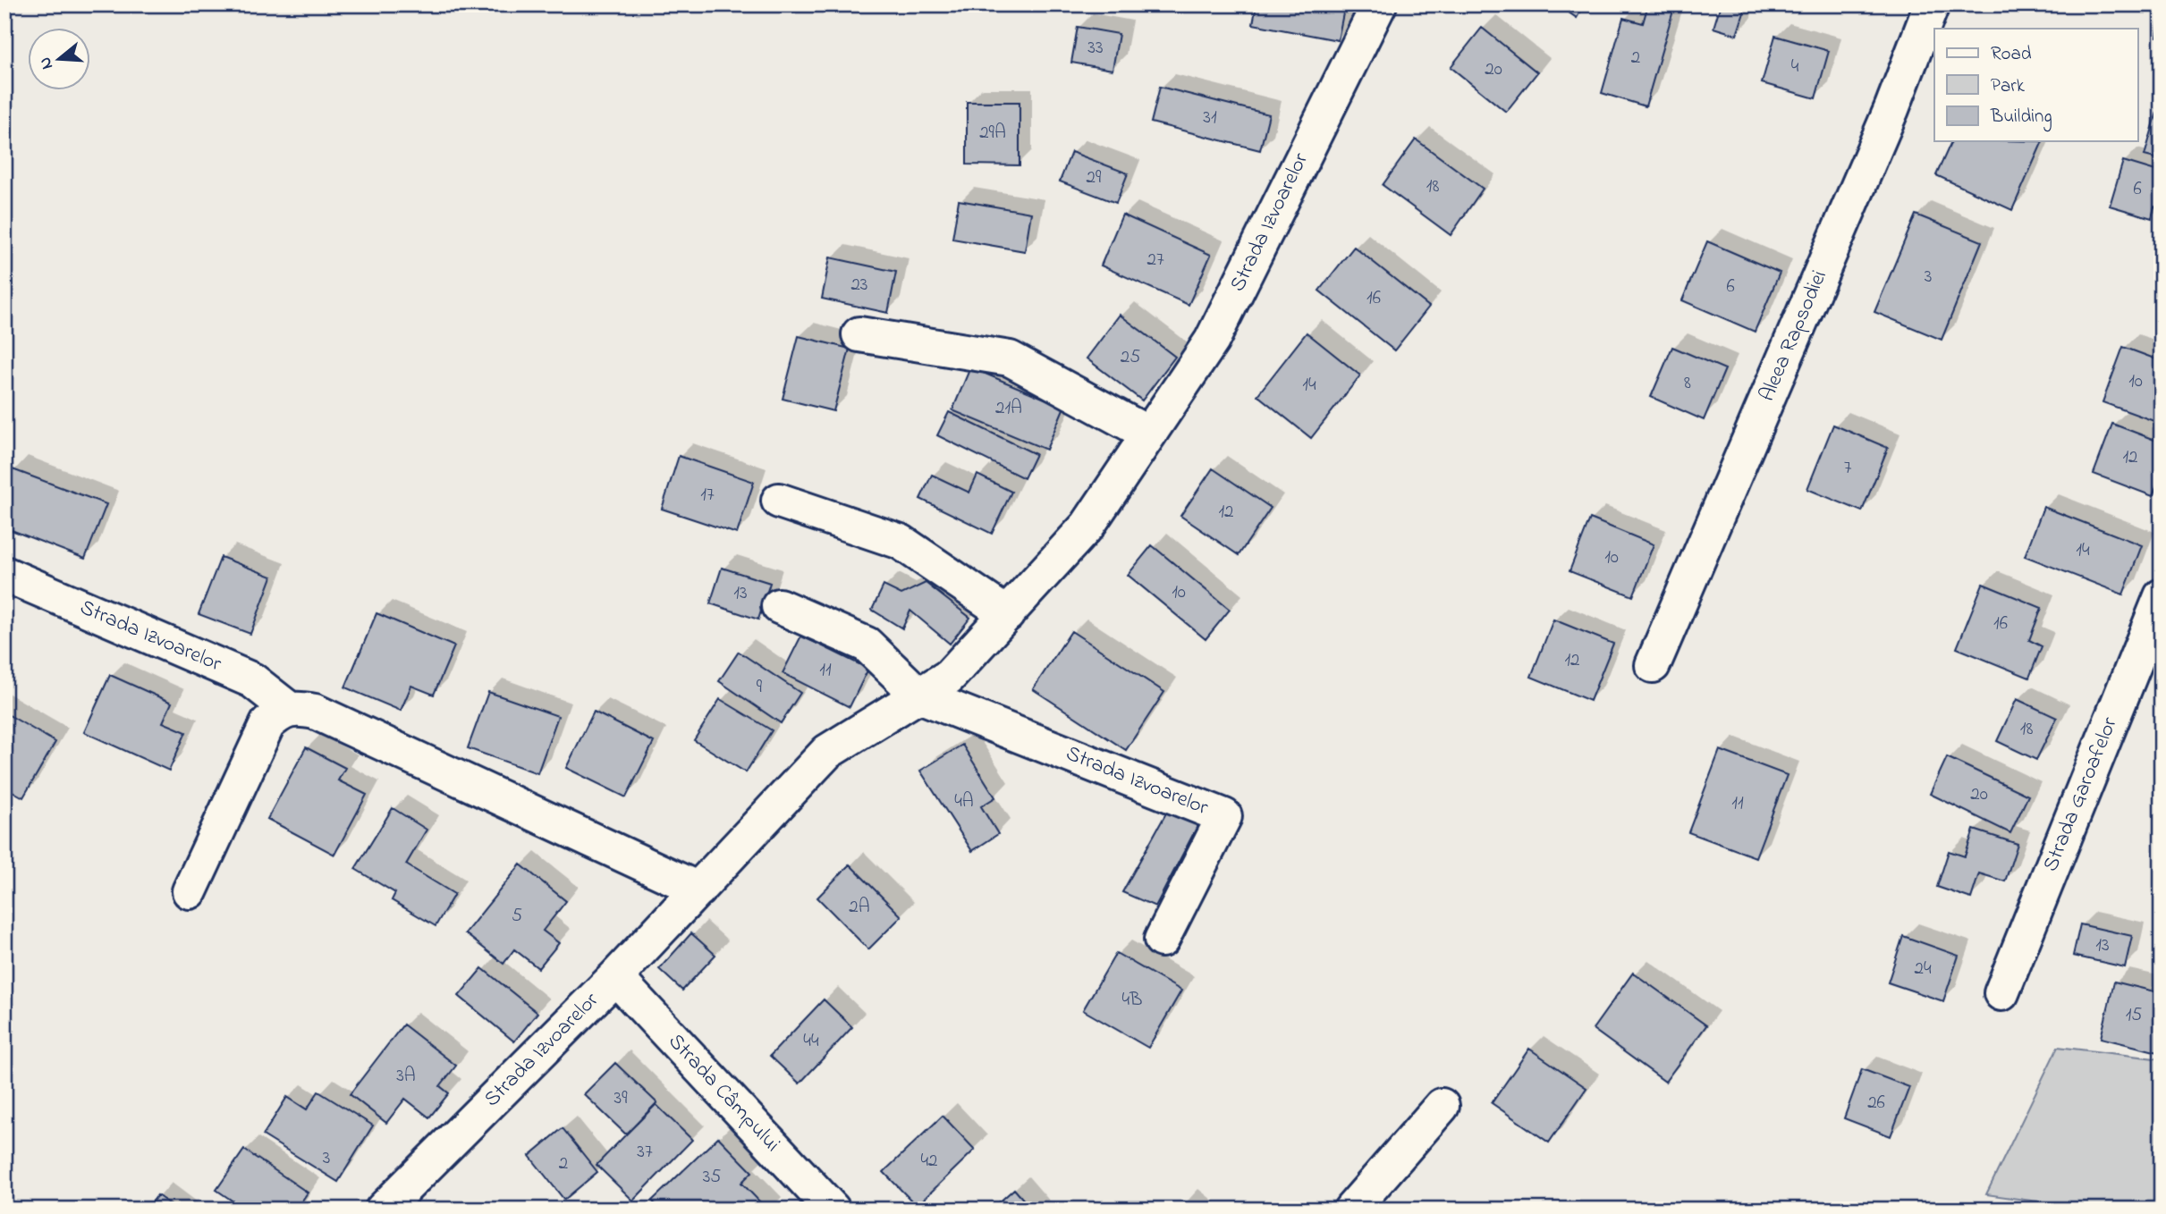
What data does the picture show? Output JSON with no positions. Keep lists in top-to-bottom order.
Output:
{
  "streets": {
    "street": [
      "Strada Izvoarelor",
      "Aleea Rapsodiei",
      "Strada Garoafelor",
      "Strada Câmpului"
    ]
  },
  "crossings": [
    ["Strada Izvoarelor", "Strada Câmpului"]
  ],
  "house_numbers": [
    "33",
    "2",
    "4",
    "20",
    "31",
    "29A",
    "29",
    "18",
    "6",
    "27",
    "3",
    "23",
    "6",
    "16",
    "25",
    "10",
    "8",
    "14",
    "21A",
    "12",
    "7",
    "17",
    "12",
    "14",
    "10",
    "10",
    "13",
    "16",
    "12",
    "11",
    "9",
    "18",
    "20",
    "4A",
    "11",
    "2A",
    "5",
    "13",
    "24",
    "4B",
    "15",
    "44",
    "3A",
    "39",
    "26",
    "37",
    "3",
    "42",
    "2",
    "35"
  ],
  "legend": ["Road", "Park", "Building"],
  "north": "left"
}
